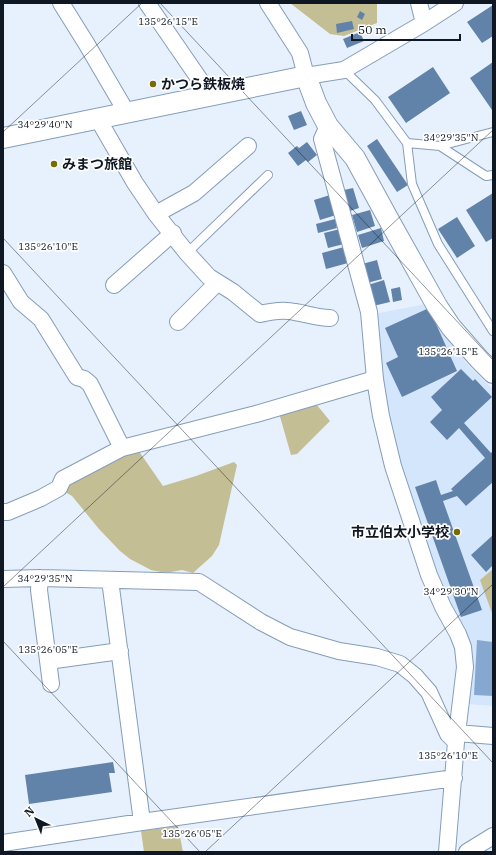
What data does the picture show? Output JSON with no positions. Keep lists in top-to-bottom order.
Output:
{
  "places": ["かつら鉄板焼", "みまつ旅館", "市立伯太小学校"],
  "scale_bar": "50 m",
  "north": "top left",
  "coordinates": [
    "135°26'15\"E",
    "34°29'40\"N",
    "34°29'35\"N",
    "135°26'10\"E",
    "34°29'30\"N",
    "135°26'05\"E"
  ]
}
